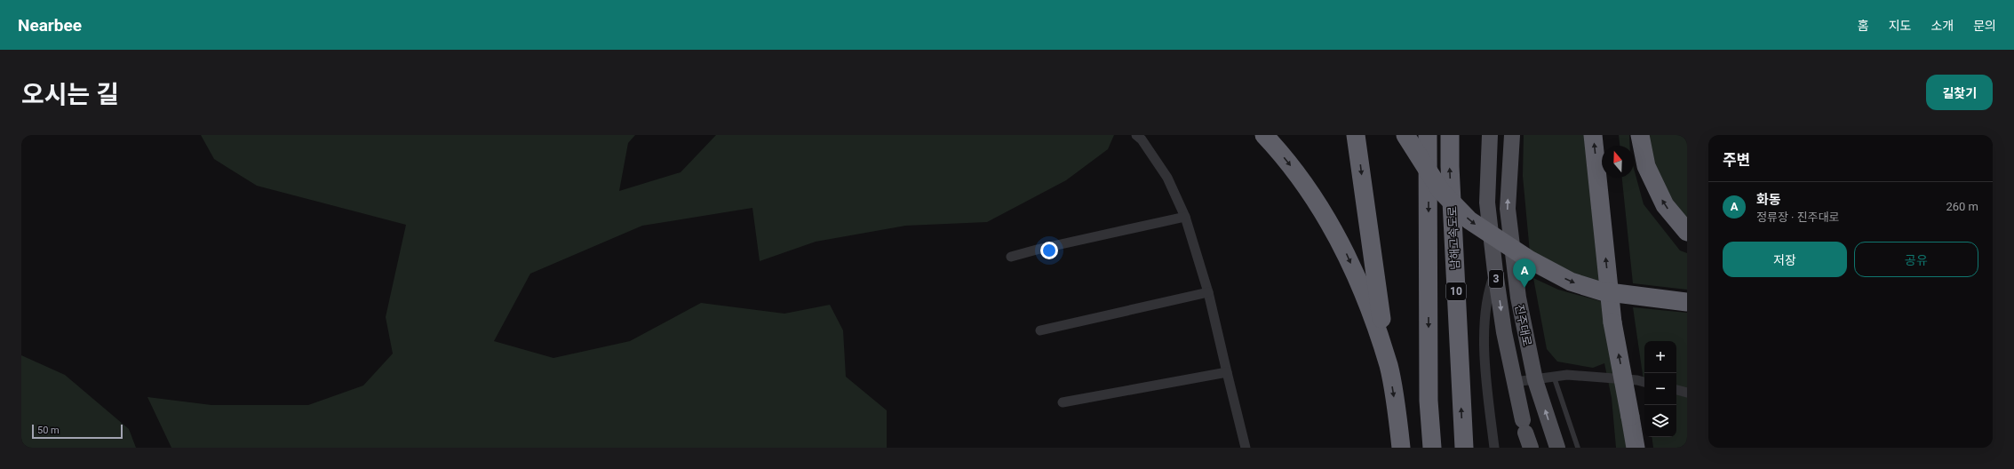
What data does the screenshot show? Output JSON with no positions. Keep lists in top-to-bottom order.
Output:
{
  "streets": {
    "highway": ["남해고속도로", "10"],
    "main road": ["3", "진주대로"]
  },
  "scale_bar": "50 m",
  "north": "top",
  "page": {
    "header": "Nearbee",
    "nav": [
      "홈",
      "지도",
      "소개",
      "문의"
    ],
    "title": "오시는 길",
    "buttons": [
      "길찾기",
      ["저장", "공유"]
    ],
    "heading": "주변",
    "list": [
      {
        "mark": "A",
        "name": "화동",
        "note": "정류장 · 진주대로",
        "value": "260 m"
      }
    ],
    "pins": "A",
    "map_buttons": ["+", "−"],
    "scale": "50 m"
  }
}
